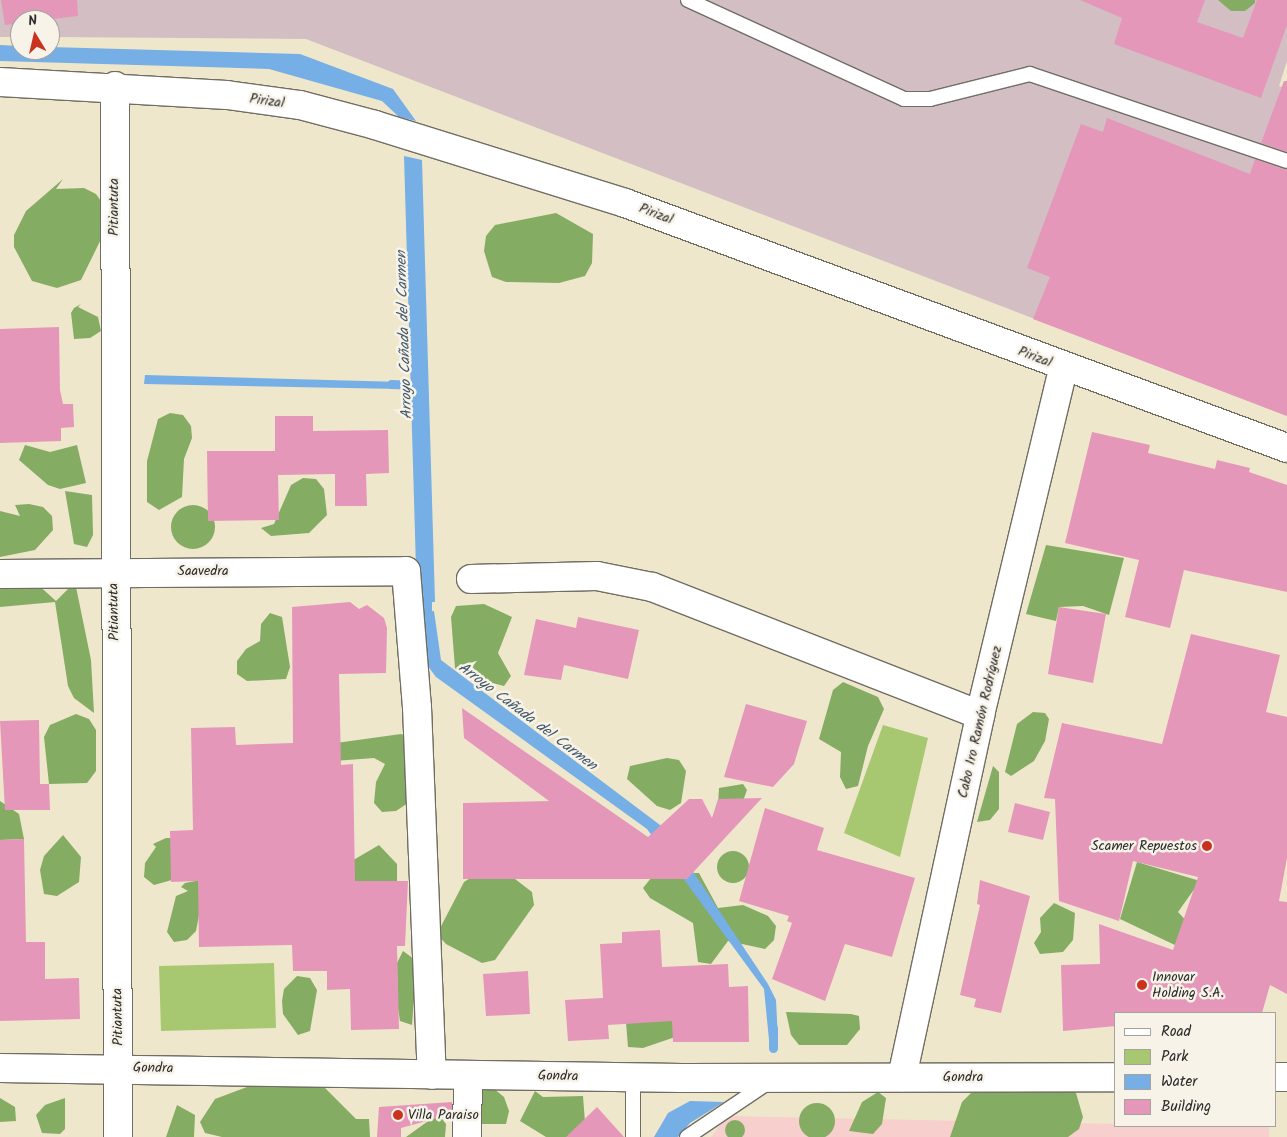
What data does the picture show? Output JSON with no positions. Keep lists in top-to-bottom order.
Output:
{
  "streets": {
    "street": [
      "Pirizal",
      "Pitiantuta",
      "Saavedra",
      "Cabo 1ro Ramón Rodríguez",
      "Gondra"
    ]
  },
  "crossings": [
    ["Pirizal", "Pitiantuta"],
    ["Pirizal", "Cabo 1ro Ramón Rodríguez"],
    ["Pitiantuta", "Saavedra"],
    ["Pitiantuta", "Gondra"],
    ["Saavedra", "Gondra"],
    ["Cabo 1ro Ramón Rodríguez", "Gondra"]
  ],
  "water": ["Arroyo Cañada del Carmen"],
  "places": ["Scamer Repuestos", "Innovar Holding S.A.", "Villa Paraiso"],
  "legend": [
    "Road",
    "Park",
    "Water",
    "Building"
  ],
  "north": "top"
}
